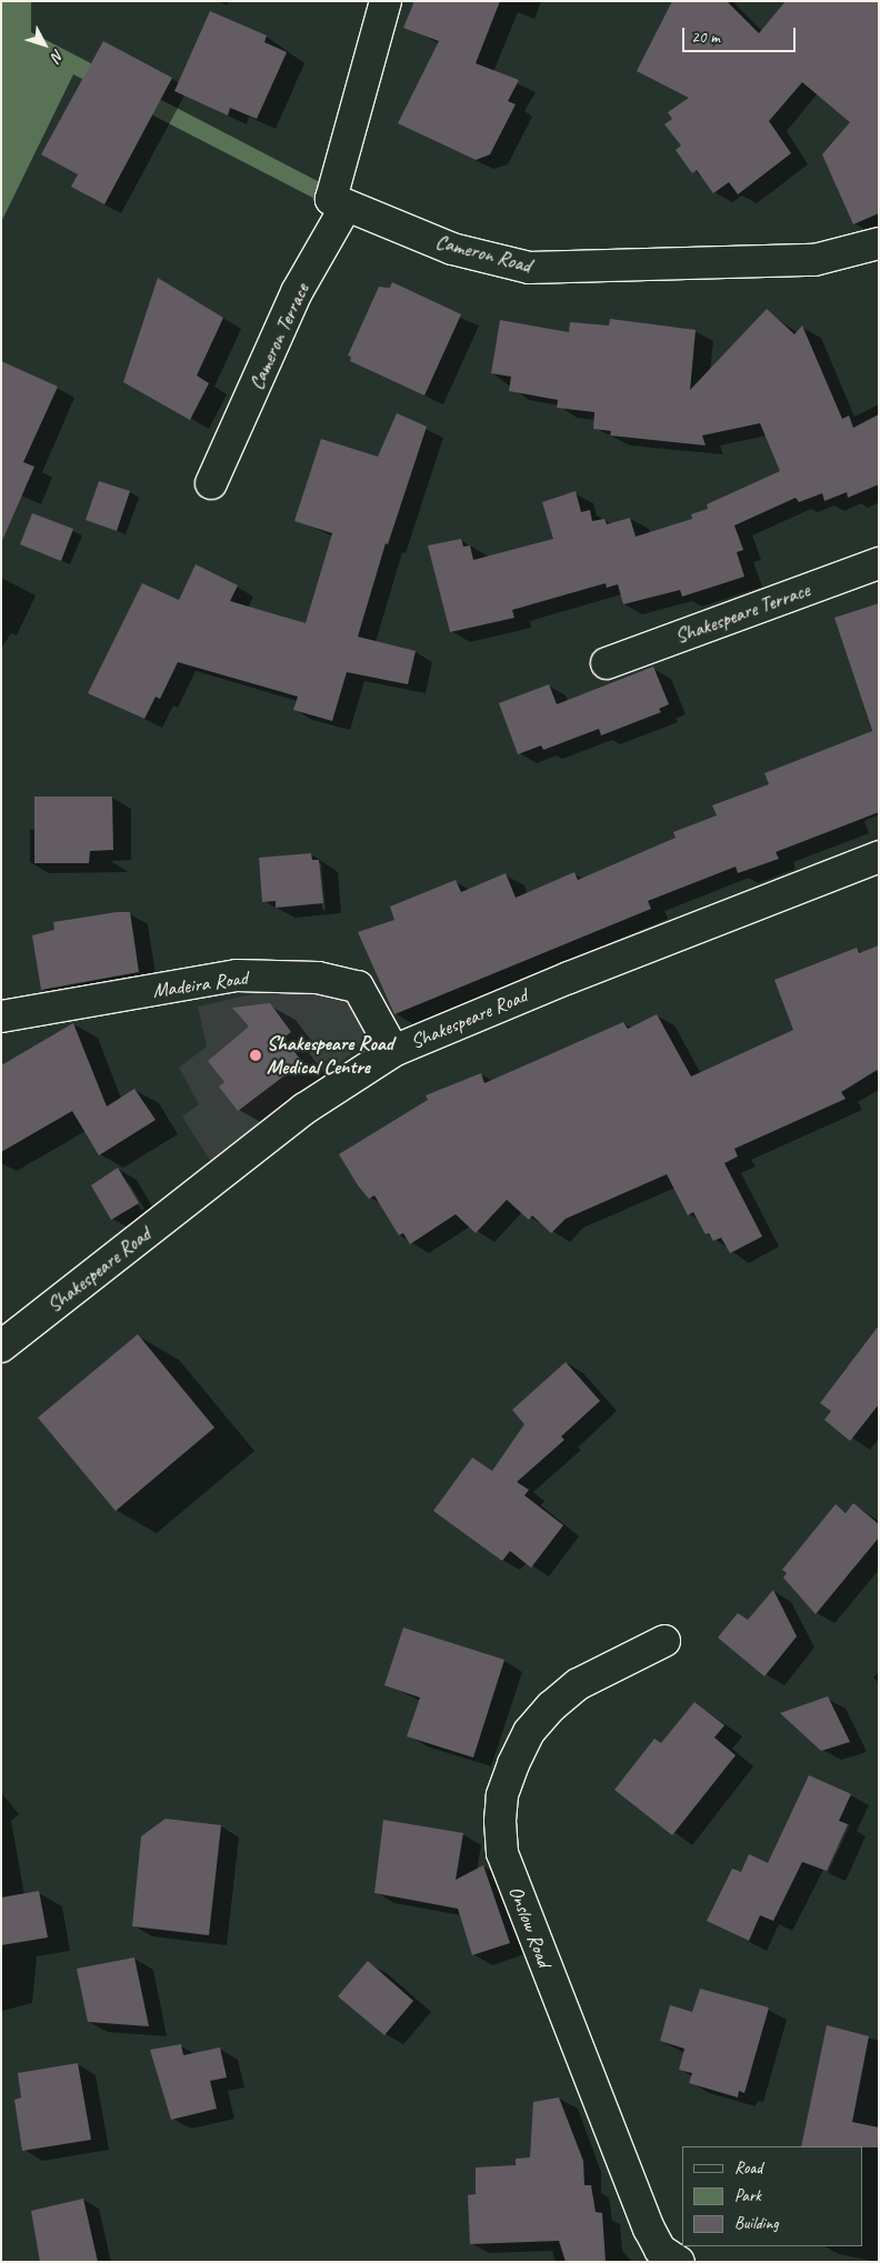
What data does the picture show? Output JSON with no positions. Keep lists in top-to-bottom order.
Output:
{
  "streets": {
    "street": [
      "Cameron Road",
      "Cameron Terrace",
      "Shakespeare Terrace",
      "Madeira Road",
      "Shakespeare Road",
      "Onslow Road"
    ]
  },
  "crossings": [
    ["Cameron Road", "Cameron Terrace"],
    ["Madeira Road", "Shakespeare Road"]
  ],
  "places": ["Shakespeare Road Medical Centre"],
  "legend": ["Road", "Park", "Building"],
  "scale_bar": "20 m",
  "north": "bottom right"
}
